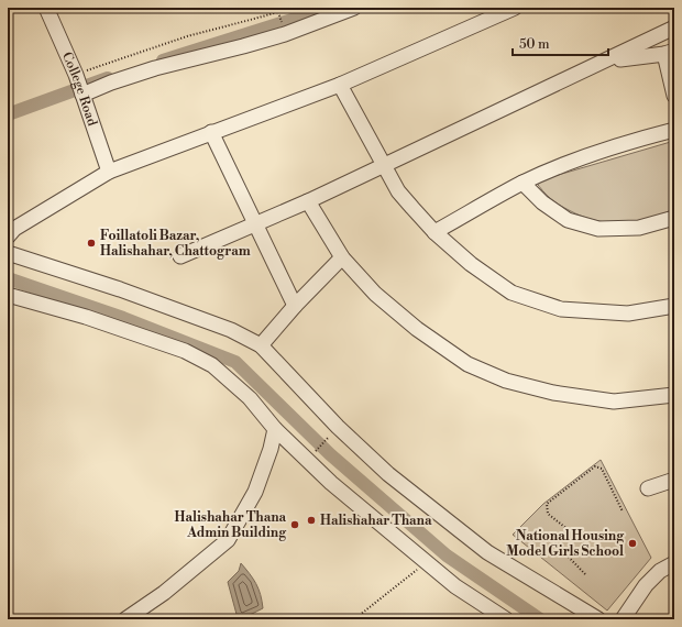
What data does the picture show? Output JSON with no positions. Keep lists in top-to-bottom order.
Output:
{
  "streets": {
    "street": ["College Road"]
  },
  "places": [
    "Foillatoli Bazar, Halishahar, Chattogram",
    "Halishahar Thana",
    "Halishahar Thana Admin Building",
    "National Housing Model Girls School"
  ],
  "scale_bar": "50 m"
}
